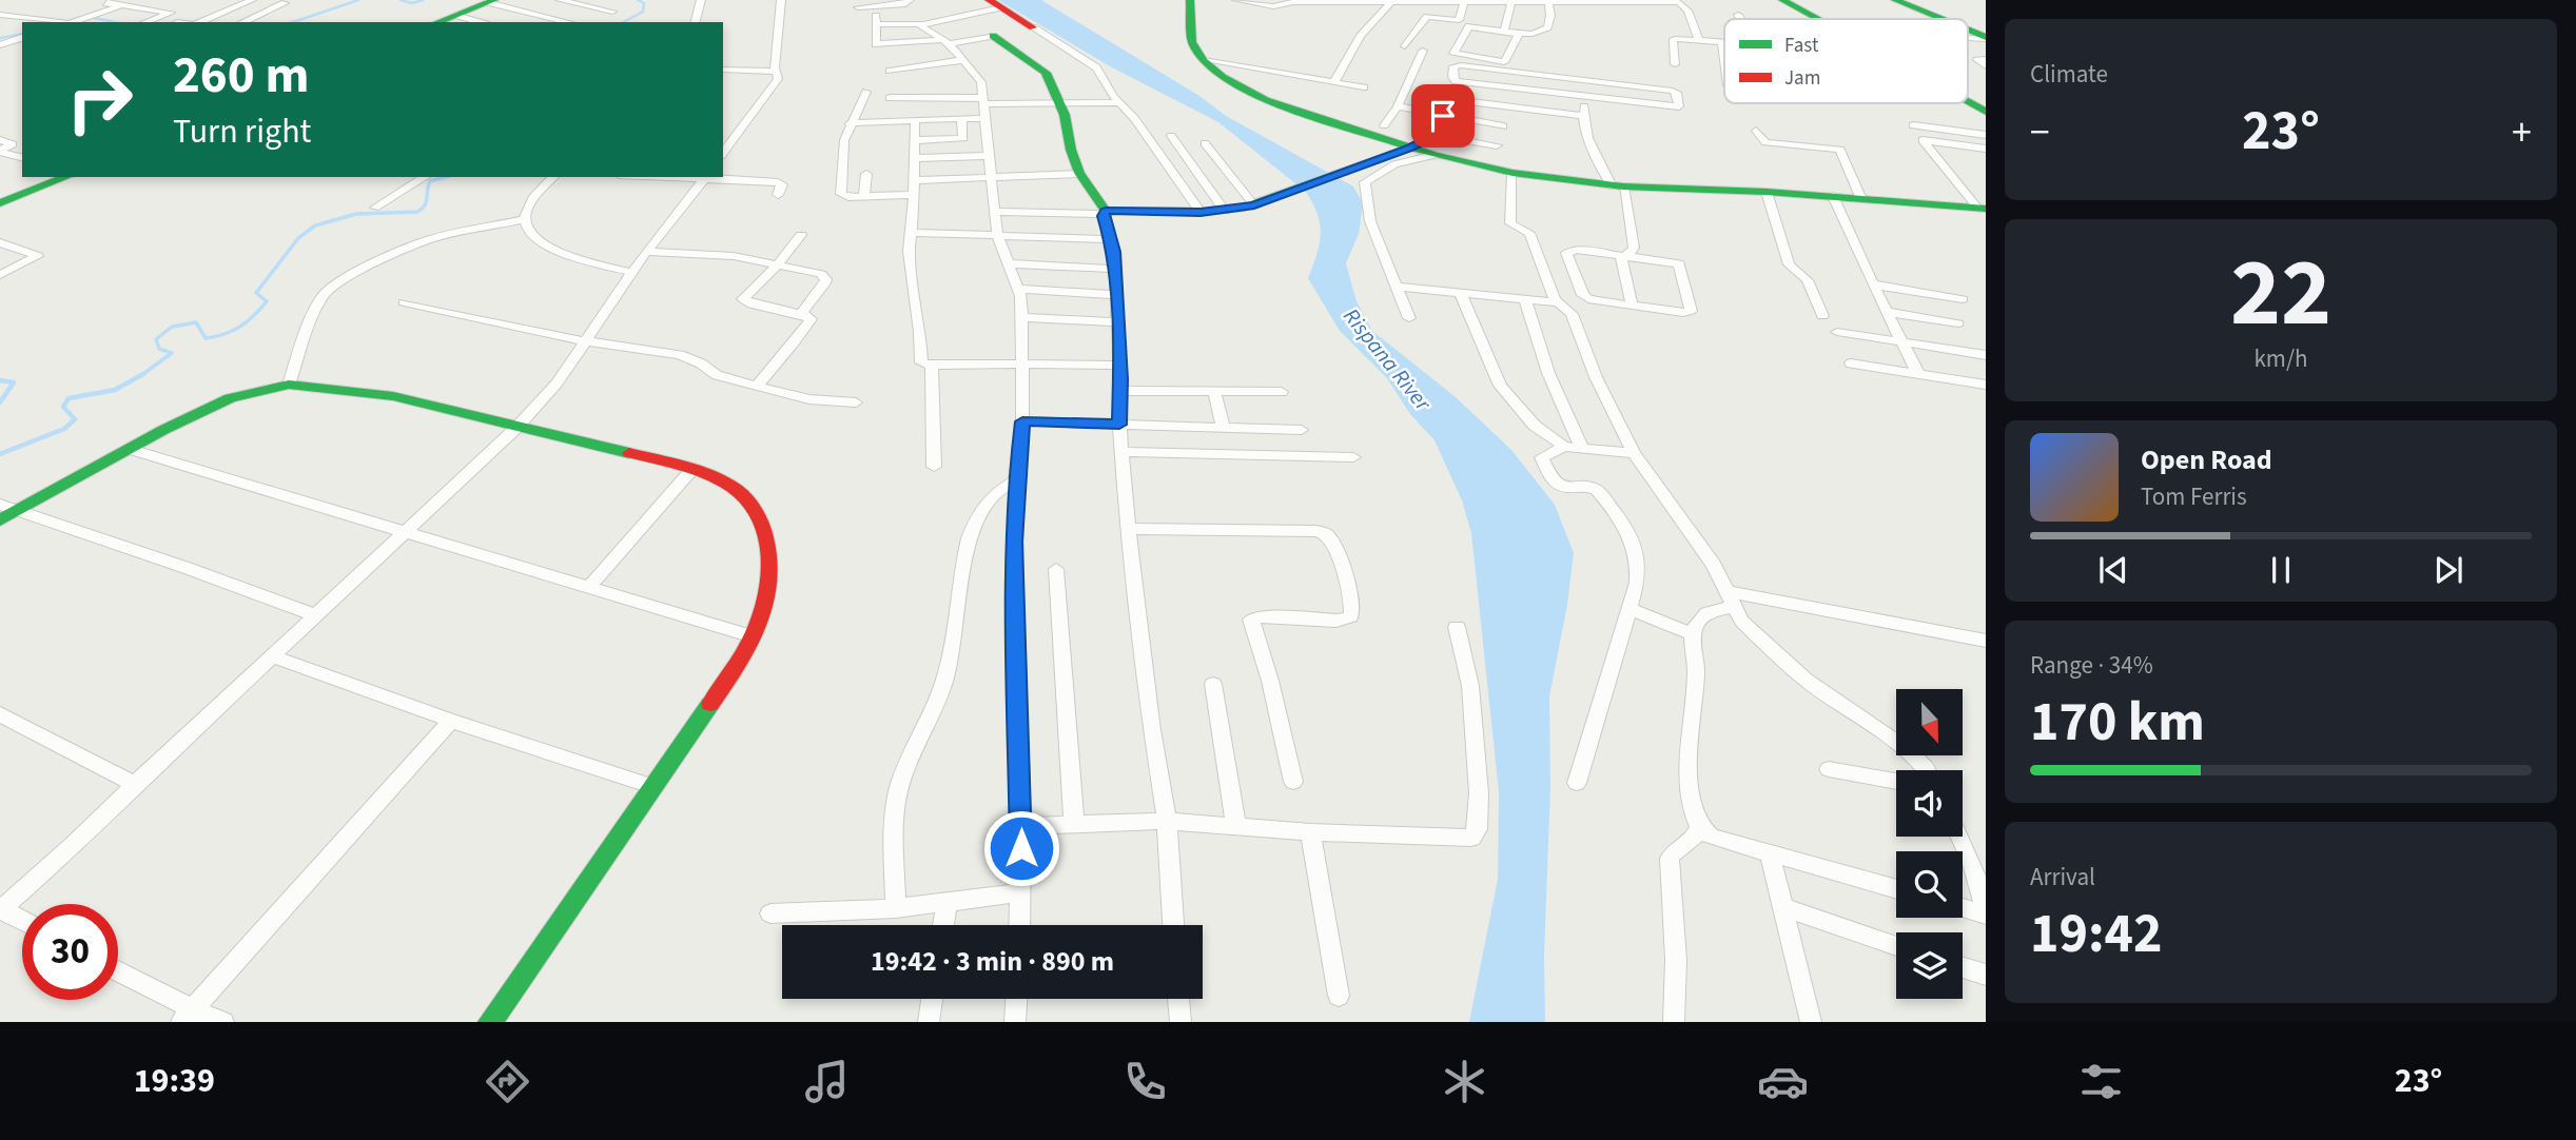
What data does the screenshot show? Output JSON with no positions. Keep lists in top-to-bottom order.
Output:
{
  "water": ["Rispana River"],
  "legend": ["Fast", "Jam"],
  "north": "bottom",
  "page": {
    "tile": [
      "Climate",
      ["22", "km/h"],
      ["Range · 34%", "170 km"],
      ["Arrival", "19:42"]
    ],
    "turn": ["260 m", "Turn right"],
    "heat": ["−", "23°", "+"],
    "song": ["Open Road", "Tom Ferris"],
    "limit": "30",
    "trip": "19:42 · 3 min · 890 m",
    "tabs": ["19:39", "23°"]
  }
}
